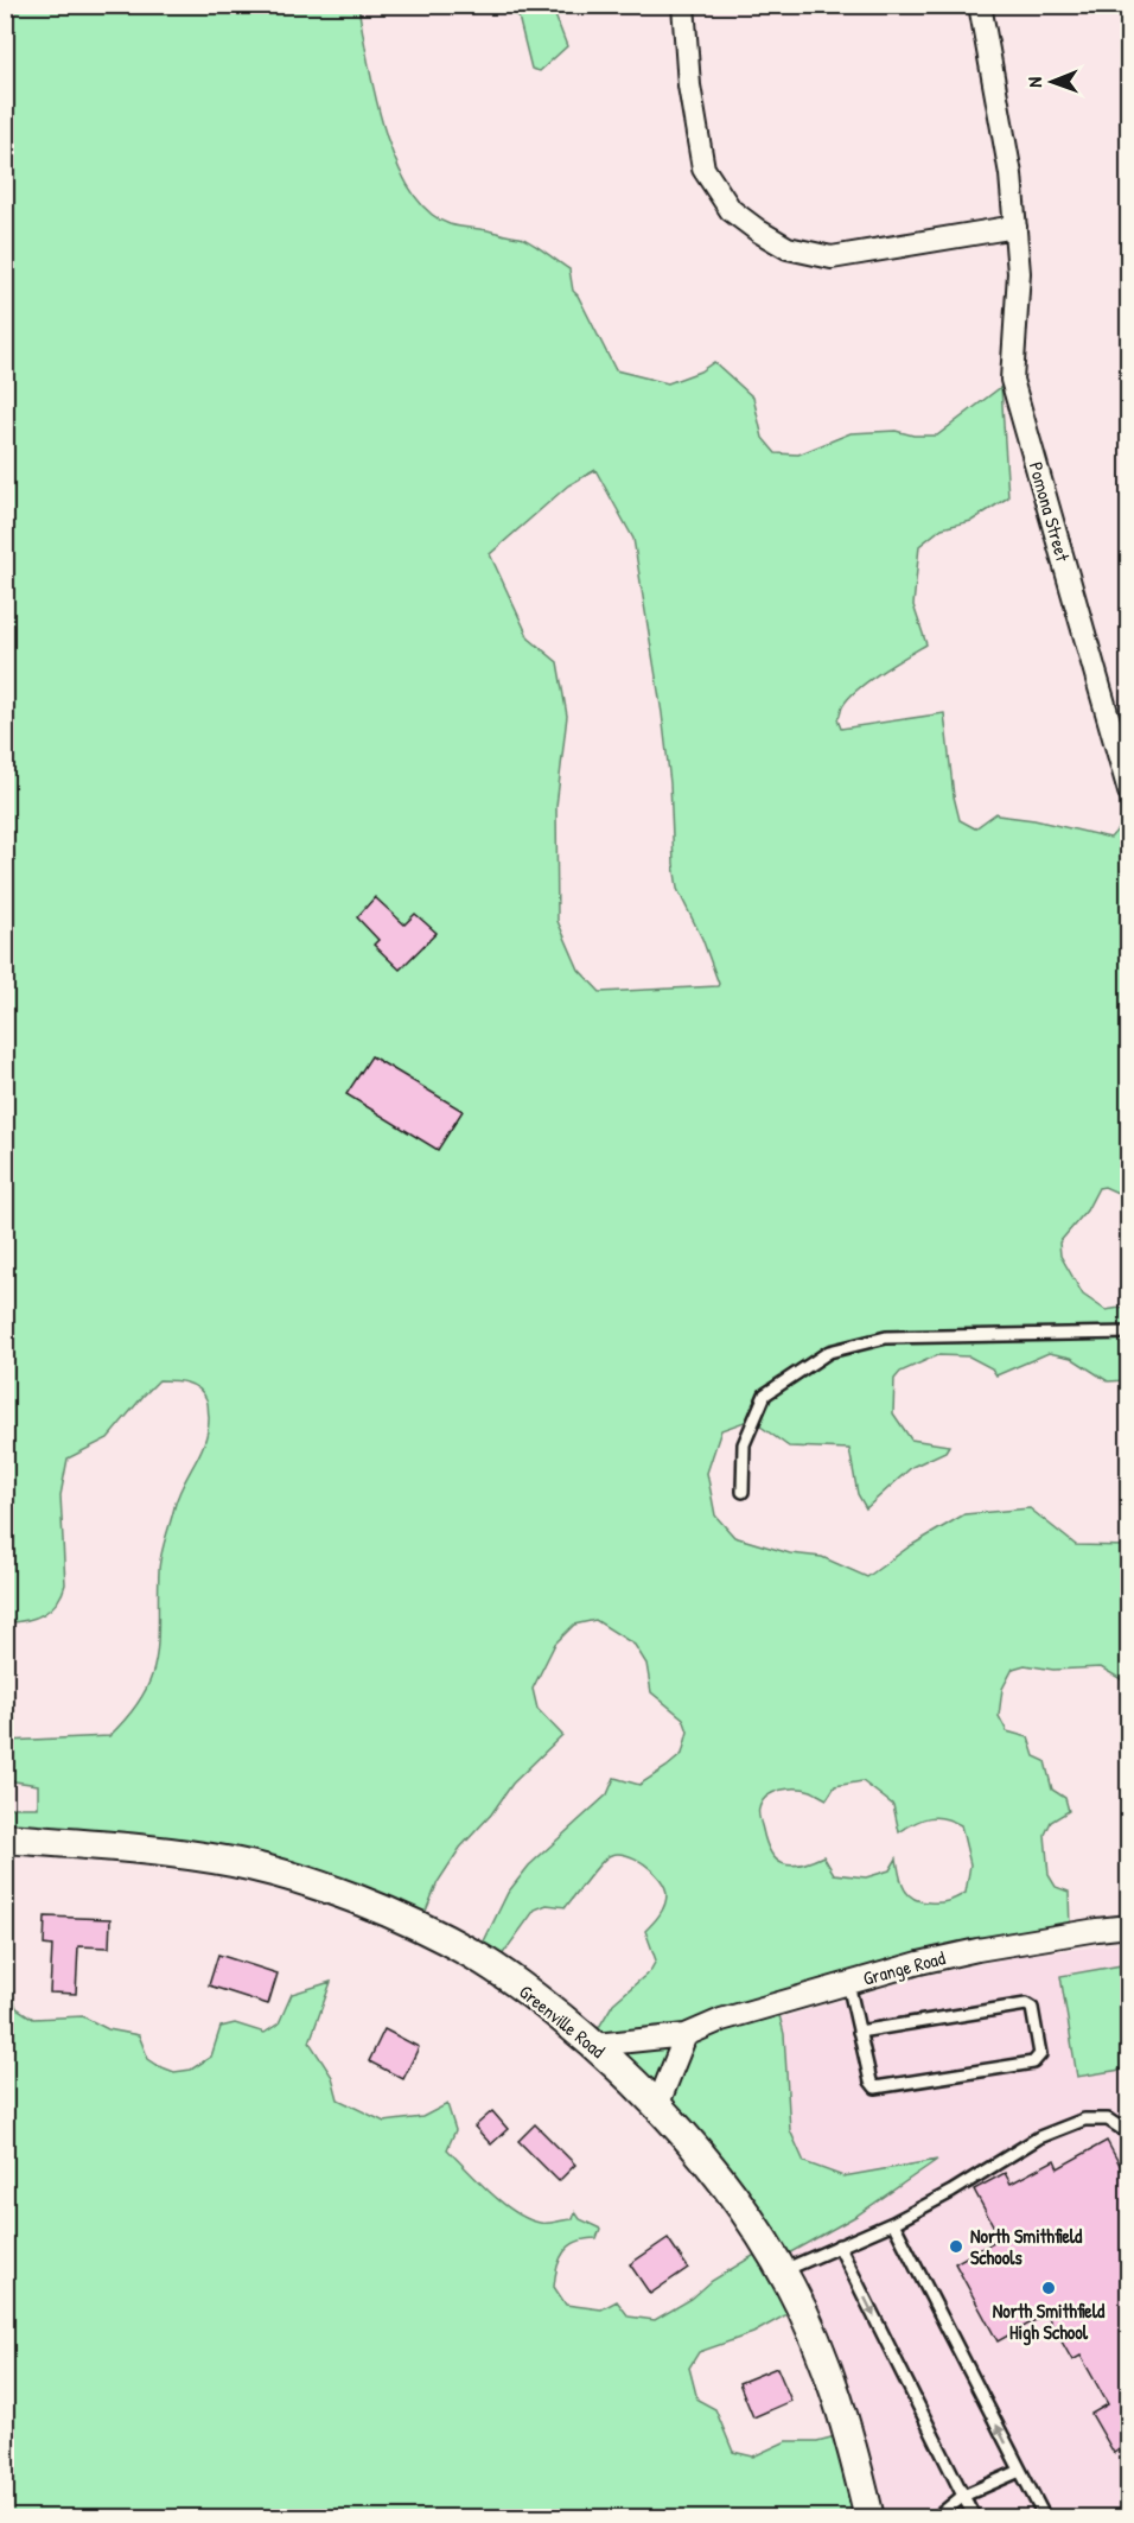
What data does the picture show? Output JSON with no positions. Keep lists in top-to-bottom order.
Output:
{
  "streets": {
    "main road": ["Greenville Road"],
    "street": ["Pomona Street", "Grange Road"]
  },
  "crossings": [
    ["Grange Road", "Greenville Road"]
  ],
  "places": ["North Smithfield Schools", "North Smithfield High School"],
  "north": "left"
}
